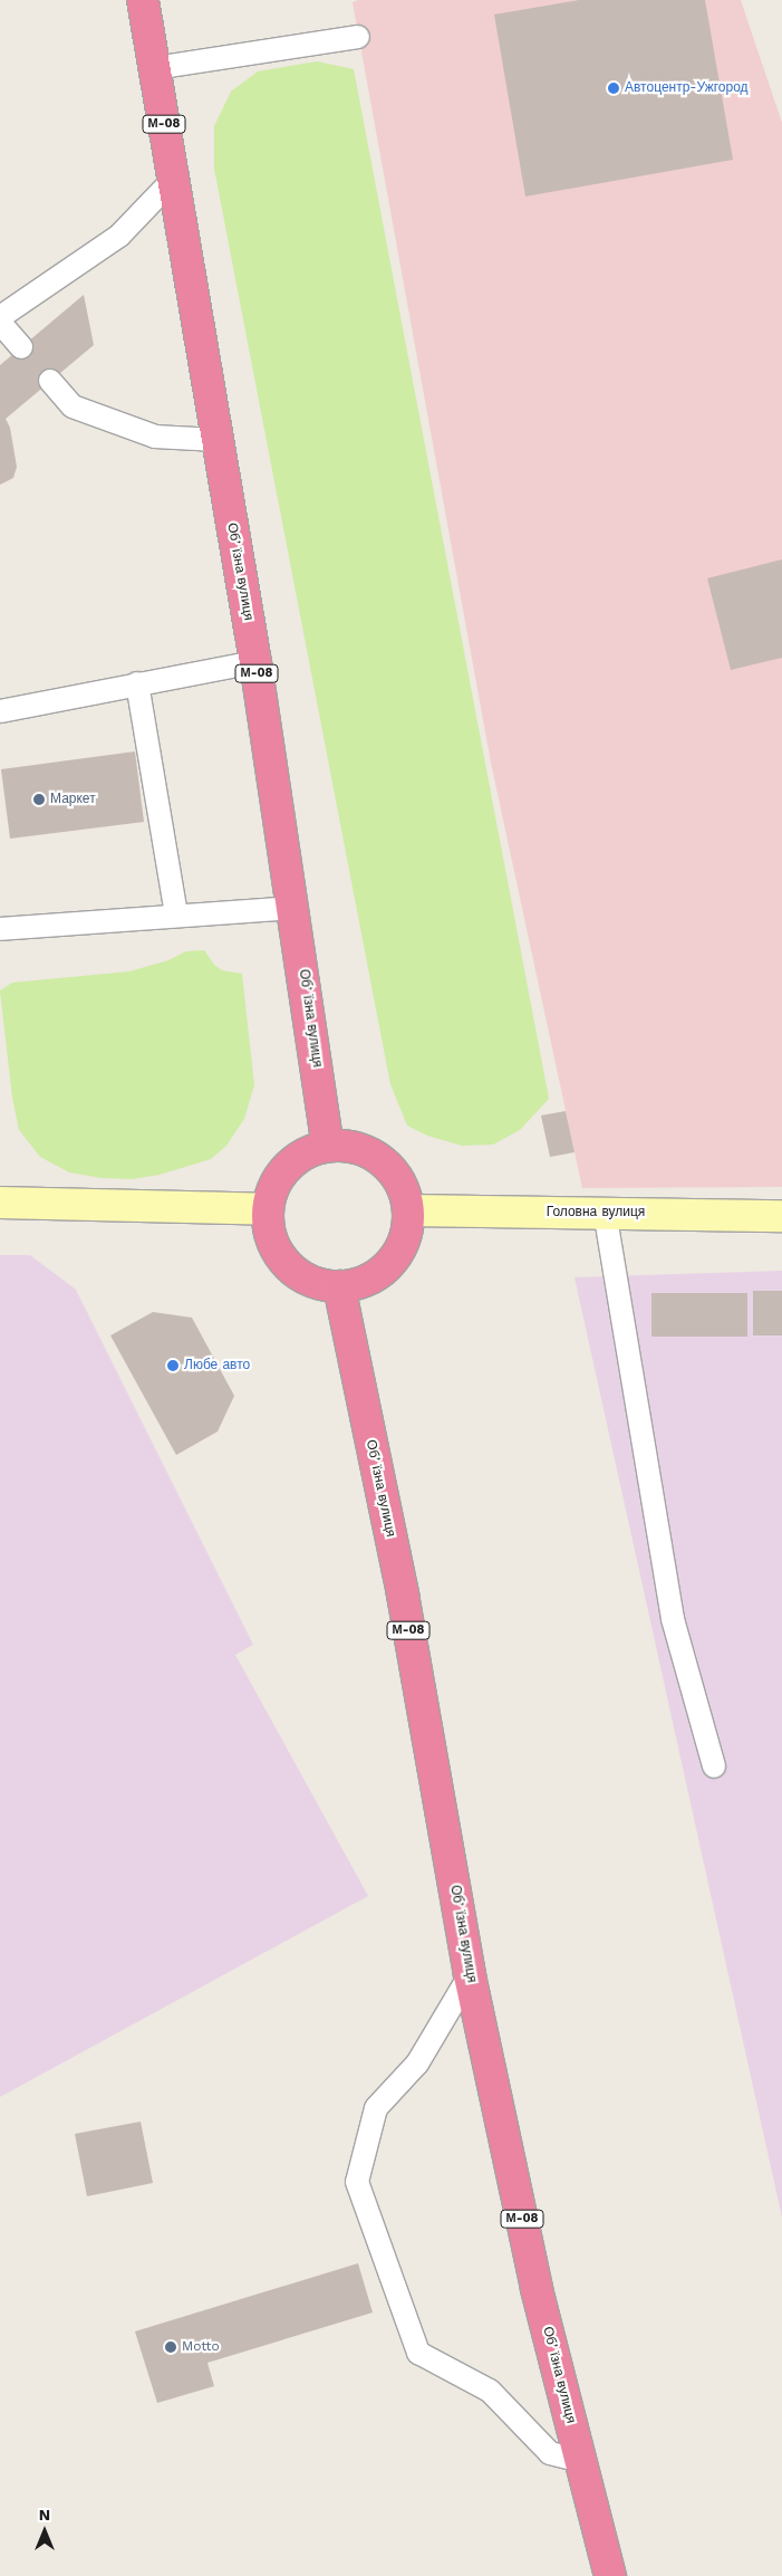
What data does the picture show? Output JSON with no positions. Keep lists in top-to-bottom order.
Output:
{
  "streets": {
    "highway": ["М-08", "Обʼїзна вулиця"],
    "street": ["Головна вулиця"]
  },
  "crossings": [
    ["Обʼїзна вулиця", "Головна вулиця"]
  ],
  "places": [
    "Автоцентр-Ужгород",
    "Маркет",
    "Любе авто",
    "Motto"
  ],
  "north": "top"
}
